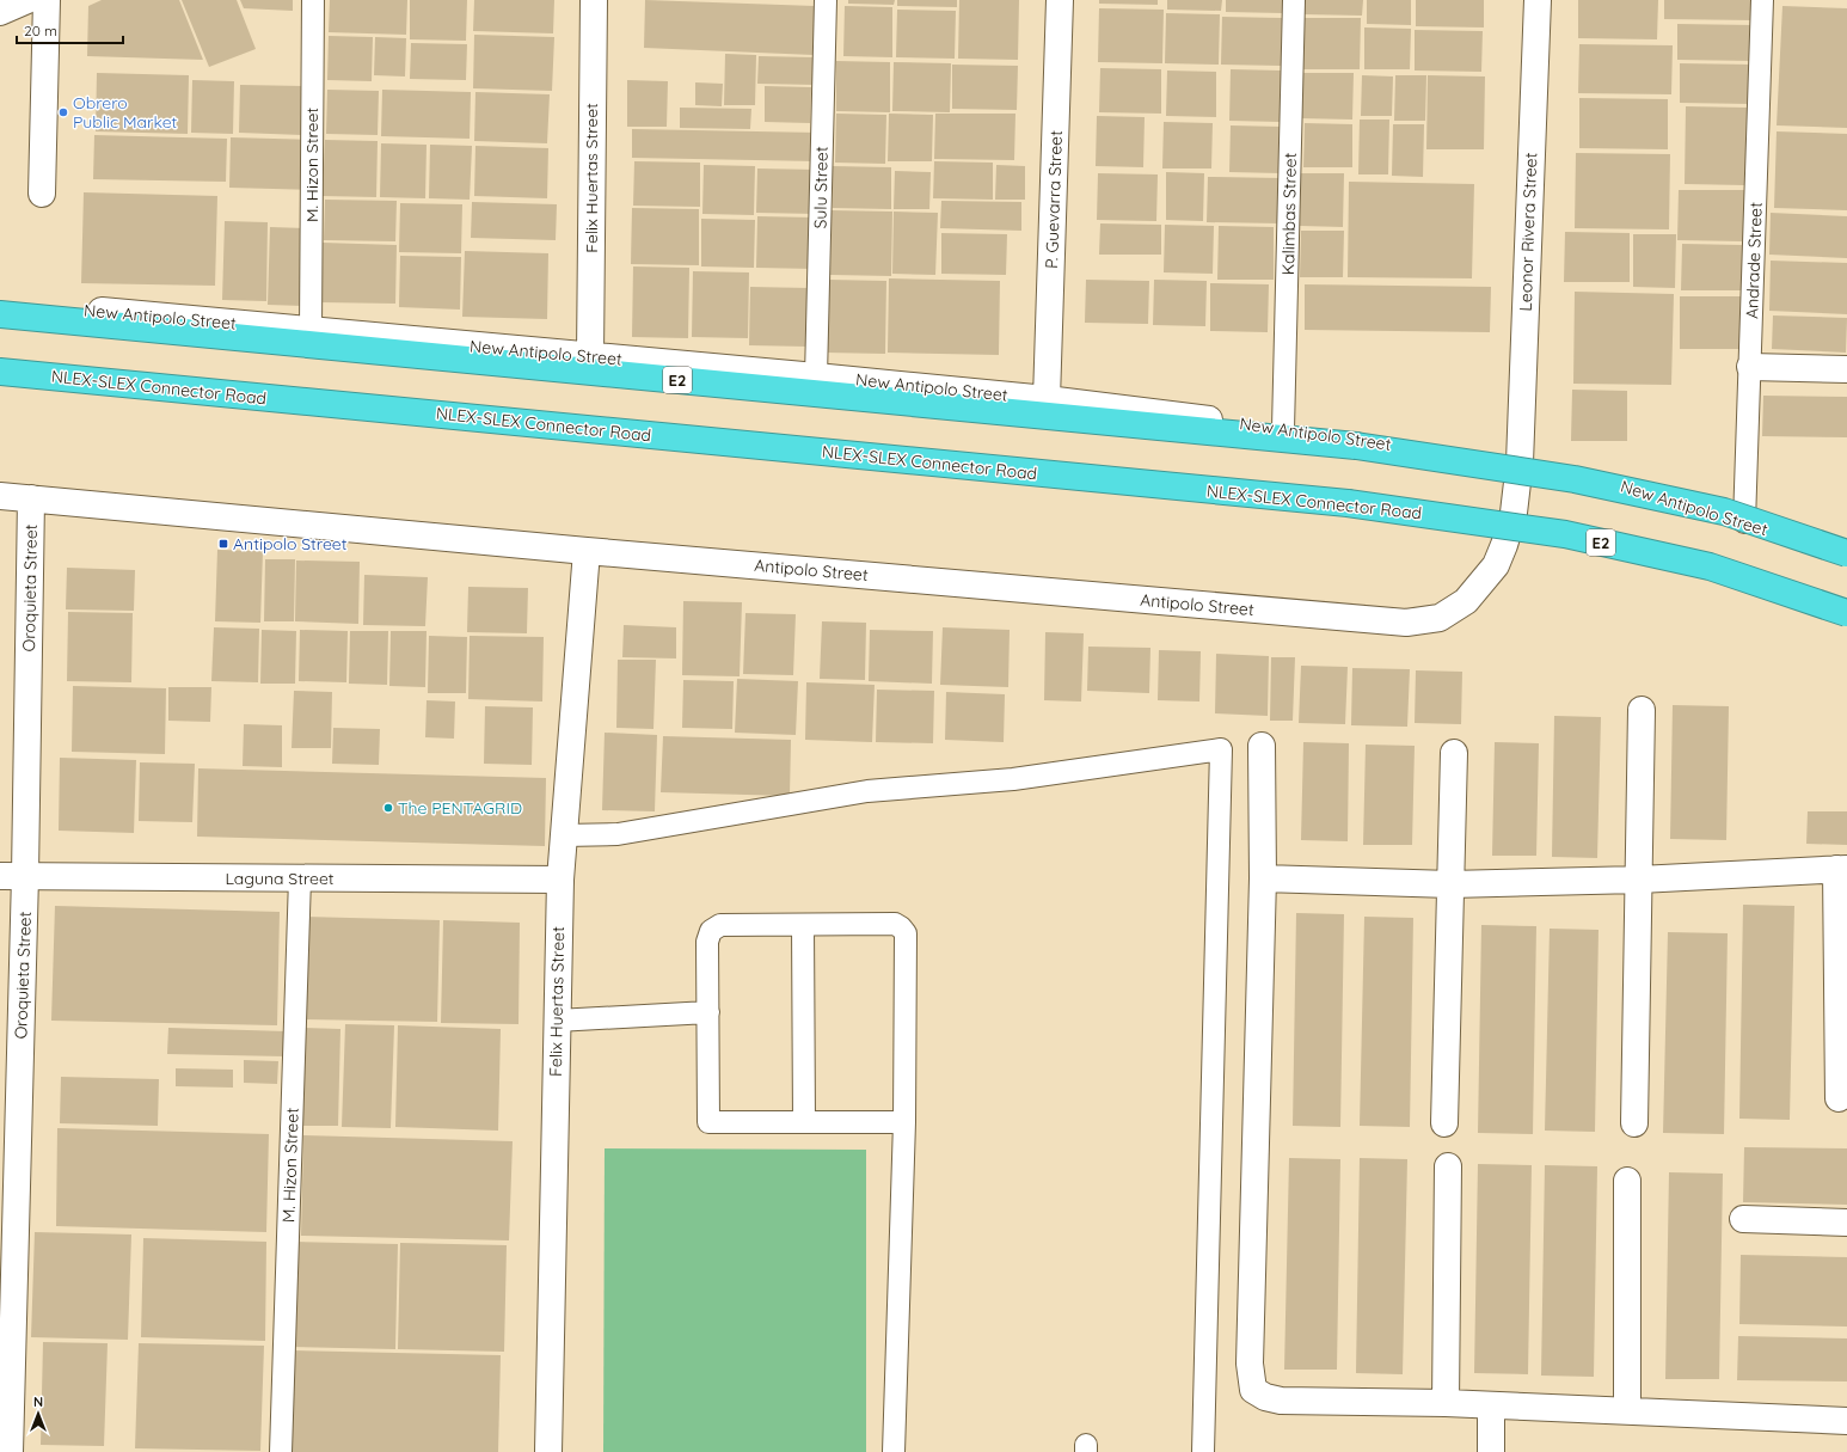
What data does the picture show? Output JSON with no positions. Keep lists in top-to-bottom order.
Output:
{
  "streets": {
    "highway": ["E2", "NLEX-SLEX Connector Road"],
    "street": [
      "Felix Huertas Street",
      "P. Guevarra Street",
      "Leonor Rivera Street",
      "New Antipolo Street",
      "Antipolo Street",
      "Oroquieta Street",
      "Laguna Street"
    ],
    "lane": [
      "M. Hizon Street",
      "Sulu Street",
      "Kalimbas Street",
      "Andrade Street"
    ]
  },
  "crossings": [
    ["M. Hizon Street", "New Antipolo Street"],
    ["M. Hizon Street", "Laguna Street"],
    ["Felix Huertas Street", "New Antipolo Street"],
    ["Felix Huertas Street", "Antipolo Street"],
    ["Felix Huertas Street", "Laguna Street"],
    ["Sulu Street", "New Antipolo Street"],
    ["P. Guevarra Street", "New Antipolo Street"],
    ["Kalimbas Street", "New Antipolo Street"],
    ["Leonor Rivera Street", "New Antipolo Street"],
    ["Leonor Rivera Street", "Antipolo Street"],
    ["Andrade Street", "New Antipolo Street"],
    ["New Antipolo Street", "Antipolo Street"],
    ["Antipolo Street", "Oroquieta Street"],
    ["Oroquieta Street", "Laguna Street"]
  ],
  "places": {
    "other": ["Obrero Public Market", "The PENTAGRID"],
    "transit": ["Antipolo Street"]
  },
  "scale_bar": "20 m",
  "north": "top"
}
